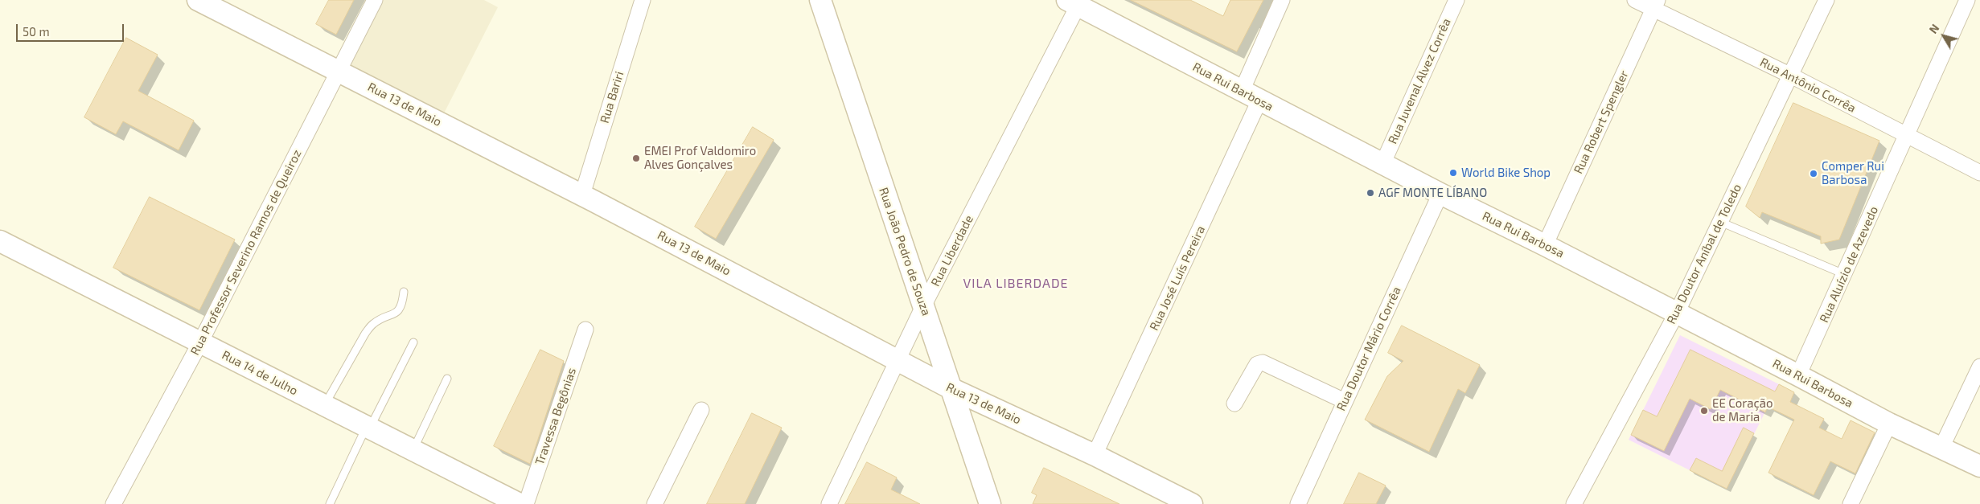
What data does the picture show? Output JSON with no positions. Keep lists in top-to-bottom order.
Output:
{
  "streets": {
    "street": [
      "Rua Juvenal Alvez Corrêa",
      "Rua Antônio Corrêa",
      "Rua Rui Barbosa",
      "Rua Bariri",
      "Rua 13 de Maio",
      "Rua Robert Spengler",
      "Rua Liberdade",
      "Rua João Pedro de Souza",
      "Rua Professor Severino Ramos de Queiroz",
      "Rua Doutor Aníbal de Toledo",
      "Rua Aluízio de Azevedo",
      "Rua José Luís Pereira",
      "Rua Doutor Mário Corrêa",
      "Rua 14 de Julho",
      "Travessa Begônias"
    ]
  },
  "crossings": [
    ["Rua Juvenal Alvez Corrêa", "Rua Rui Barbosa"],
    ["Rua Antônio Corrêa", "Rua Robert Spengler"],
    ["Rua Antônio Corrêa", "Rua Doutor Aníbal de Toledo"],
    ["Rua Antônio Corrêa", "Rua Aluízio de Azevedo"],
    ["Rua Rui Barbosa", "Rua Robert Spengler"],
    ["Rua Rui Barbosa", "Rua Liberdade"],
    ["Rua Rui Barbosa", "Rua Doutor Aníbal de Toledo"],
    ["Rua Rui Barbosa", "Rua Aluízio de Azevedo"],
    ["Rua Rui Barbosa", "Rua José Luís Pereira"],
    ["Rua Rui Barbosa", "Rua Doutor Mário Corrêa"],
    ["Rua Bariri", "Rua 13 de Maio"],
    ["Rua 13 de Maio", "Rua Liberdade"],
    ["Rua 13 de Maio", "Rua João Pedro de Souza"],
    ["Rua 13 de Maio", "Rua Professor Severino Ramos de Queiroz"],
    ["Rua 13 de Maio", "Rua José Luís Pereira"],
    ["Rua Liberdade", "Rua João Pedro de Souza"],
    ["Rua Professor Severino Ramos de Queiroz", "Rua 14 de Julho"]
  ],
  "districts": ["VILA LIBERDADE"],
  "places": [
    "EMEI Prof Valdomiro Alves Gonçalves",
    "World Bike Shop",
    "Comper Rui Barbosa",
    "AGF MONTE LÍBANO",
    "EE Coração de Maria"
  ],
  "scale_bar": "50 m",
  "north": "top left"
}
